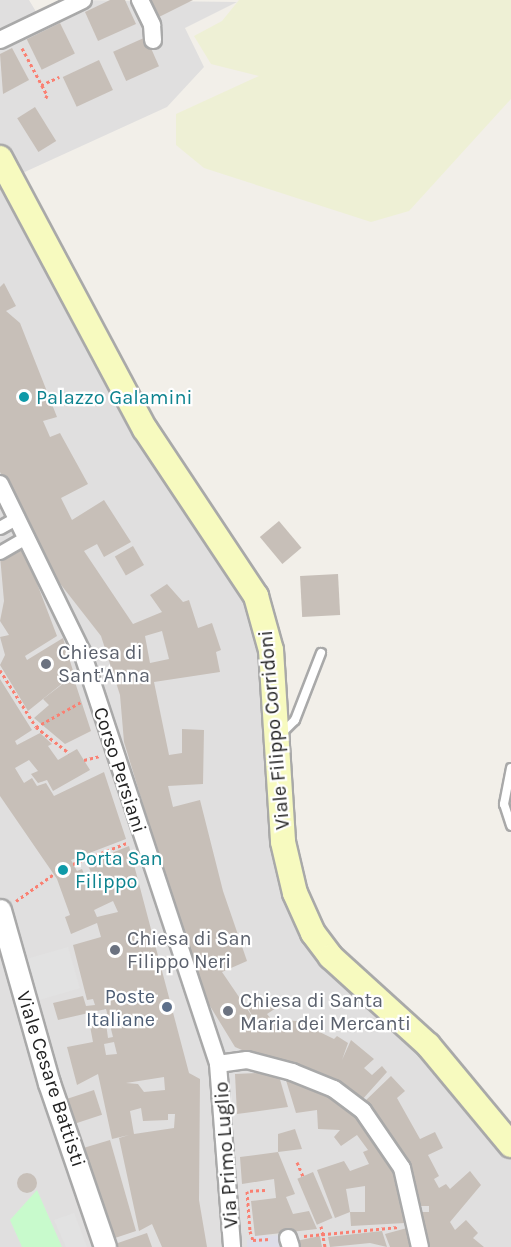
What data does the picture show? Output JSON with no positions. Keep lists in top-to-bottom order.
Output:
{
  "streets": {
    "main road": ["Viale Filippo Corridoni"],
    "street": ["Corso Persiani", "Viale Cesare Battisti", "Via Primo Luglio"]
  },
  "crossings": [
    ["Corso Persiani", "Via Primo Luglio"]
  ],
  "places": [
    "Palazzo Galamini",
    "Chiesa di Sant'Anna",
    "Porta San Filippo",
    "Chiesa di San Filippo Neri",
    "Poste Italiane",
    "Chiesa di Santa Maria dei Mercanti"
  ]
}
